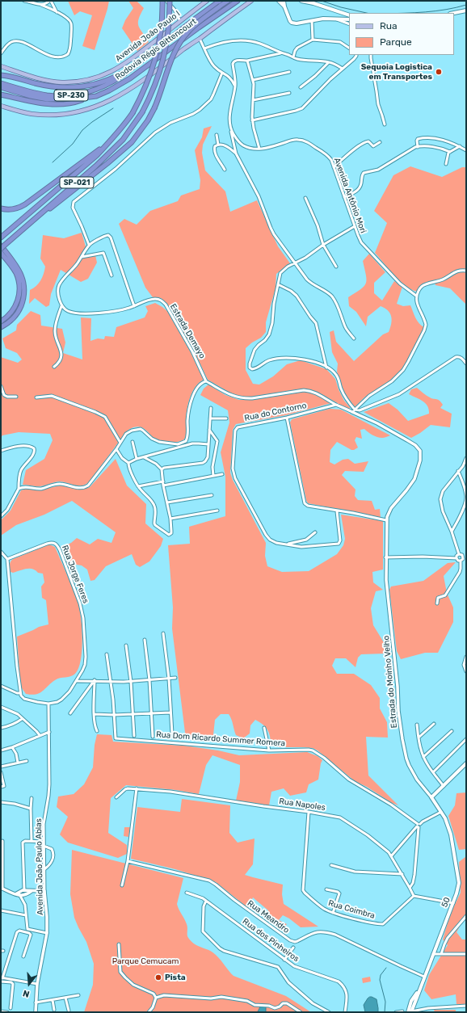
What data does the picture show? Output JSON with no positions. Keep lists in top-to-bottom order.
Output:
{
  "streets": {
    "highway": ["Rodovia Régis Bittencourt", "SP-230", "SP-021"],
    "main road": ["Avenida João Paulo I", "50"],
    "street": [
      "Avenida Antônio Mori",
      "Estrada Demayo",
      "Rua do Contorno",
      "Rua Jorge Feres",
      "Estrada do Moinho Velho",
      "Rua Dom Ricardo Summer Romera",
      "Rua Napoles",
      "Avenida João Paulo Ablas",
      "Rua Coimbra",
      "Rua Meandro",
      "Rua dos Pinheiros"
    ]
  },
  "crossings": [
    ["Rua Jorge Feres", "Avenida João Paulo Ablas"],
    ["Estrada do Moinho Velho", "50"],
    ["Rua Napoles", "Rua Coimbra"],
    ["50", "Rua Meandro"]
  ],
  "parks": ["Parque Cemucam"],
  "places": ["Sequoia Logistica em Transportes", "Pista"],
  "legend": ["Rua", "Parque"],
  "north": "bottom"
}
